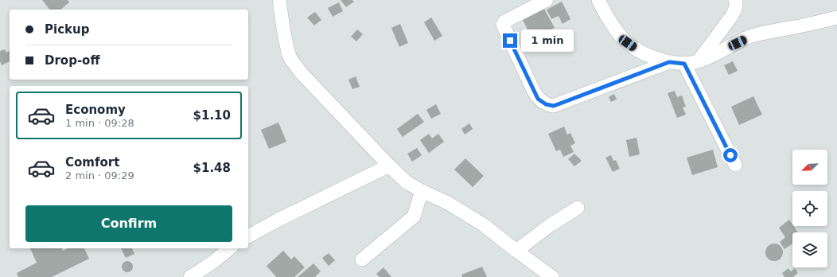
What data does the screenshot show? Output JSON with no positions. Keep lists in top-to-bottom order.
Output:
{
  "north": "bottom left",
  "page": {
    "banner": ["Pickup", "Drop-off"],
    "bubble": "1 min",
    "list": [
      {
        "name": "Economy",
        "note": "1 min · 09:28",
        "value": "$1.10"
      },
      {
        "name": "Comfort",
        "note": "2 min · 09:29",
        "value": "$1.48"
      }
    ],
    "buttons": "Confirm"
  }
}
